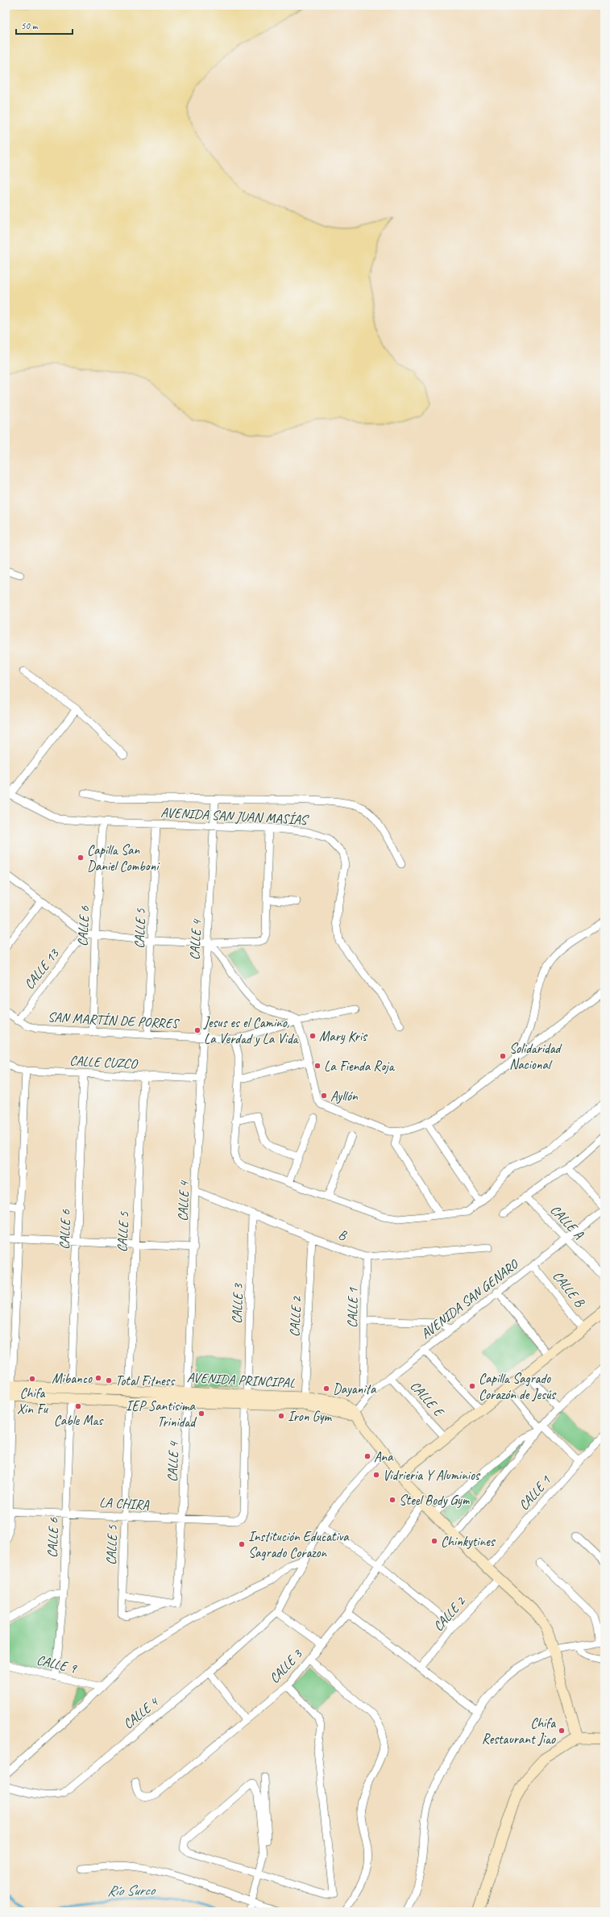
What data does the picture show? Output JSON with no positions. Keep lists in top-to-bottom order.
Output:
{
  "streets": {
    "street": [
      "AVENIDA SAN JUAN MASÍAS",
      "CALLE 6",
      "CALLE 5",
      "CALLE 4",
      "CALLE 13",
      "SAN MARTÍN DE PORRES",
      "CALLE CUZCO",
      "CALLE A",
      "B",
      "CALLE B",
      "AVENIDA SAN GENARO",
      "CALLE 3",
      "CALLE 1",
      "CALLE 2",
      "AVENIDA PRINCIPAL",
      "CALLE E",
      "LA CHIRA",
      "CALLE 9"
    ]
  },
  "crossings": [
    ["AVENIDA SAN JUAN MASÍAS", "CALLE 6"],
    ["AVENIDA SAN JUAN MASÍAS", "CALLE 5"],
    ["AVENIDA SAN JUAN MASÍAS", "CALLE 4"],
    ["CALLE 6", "SAN MARTÍN DE PORRES"],
    ["CALLE 6", "CALLE CUZCO"],
    ["CALLE 6", "AVENIDA PRINCIPAL"],
    ["CALLE 6", "LA CHIRA"],
    ["CALLE 6", "CALLE 9"],
    ["CALLE 5", "CALLE 4"],
    ["CALLE 5", "SAN MARTÍN DE PORRES"],
    ["CALLE 5", "CALLE CUZCO"],
    ["CALLE 5", "AVENIDA PRINCIPAL"],
    ["CALLE 5", "LA CHIRA"],
    ["CALLE 4", "SAN MARTÍN DE PORRES"],
    ["CALLE 4", "CALLE CUZCO"],
    ["CALLE 4", "B"],
    ["CALLE 4", "AVENIDA PRINCIPAL"],
    ["CALLE 4", "LA CHIRA"],
    ["CALLE 13", "SAN MARTÍN DE PORRES"],
    ["CALLE A", "AVENIDA SAN GENARO"],
    ["B", "CALLE 3"],
    ["B", "CALLE 1"],
    ["B", "CALLE 2"],
    ["CALLE B", "AVENIDA SAN GENARO"],
    ["AVENIDA SAN GENARO", "CALLE 1"],
    ["AVENIDA SAN GENARO", "AVENIDA PRINCIPAL"],
    ["AVENIDA SAN GENARO", "CALLE E"],
    ["CALLE 3", "AVENIDA PRINCIPAL"],
    ["CALLE 3", "LA CHIRA"],
    ["CALLE 1", "AVENIDA PRINCIPAL"],
    ["CALLE 2", "AVENIDA PRINCIPAL"]
  ],
  "water": ["Río Surco"],
  "places": [
    "Capilla San Daniel Comboni",
    "Jesus es el Camino, La Verdad y La Vida",
    "Mary Kris",
    "Solidaridad Nacional",
    "La Fienda Roja",
    "Ayllón",
    "Mibanco",
    "Chifa Xin Fu",
    "Total Fitness",
    "Capilla Sagrado Corazón de Jesús",
    "Dayanita",
    "Cable Mas",
    "IEP Santisima Trinidad",
    "Iron Gym",
    "Ana",
    "Vidrieria Y Aluminios",
    "Steel Body Gym",
    "Chinkytines",
    "Institución Educativa Sagrado Corazon",
    "Chifa Restaurant Jiao"
  ],
  "scale_bar": "50 m"
}
